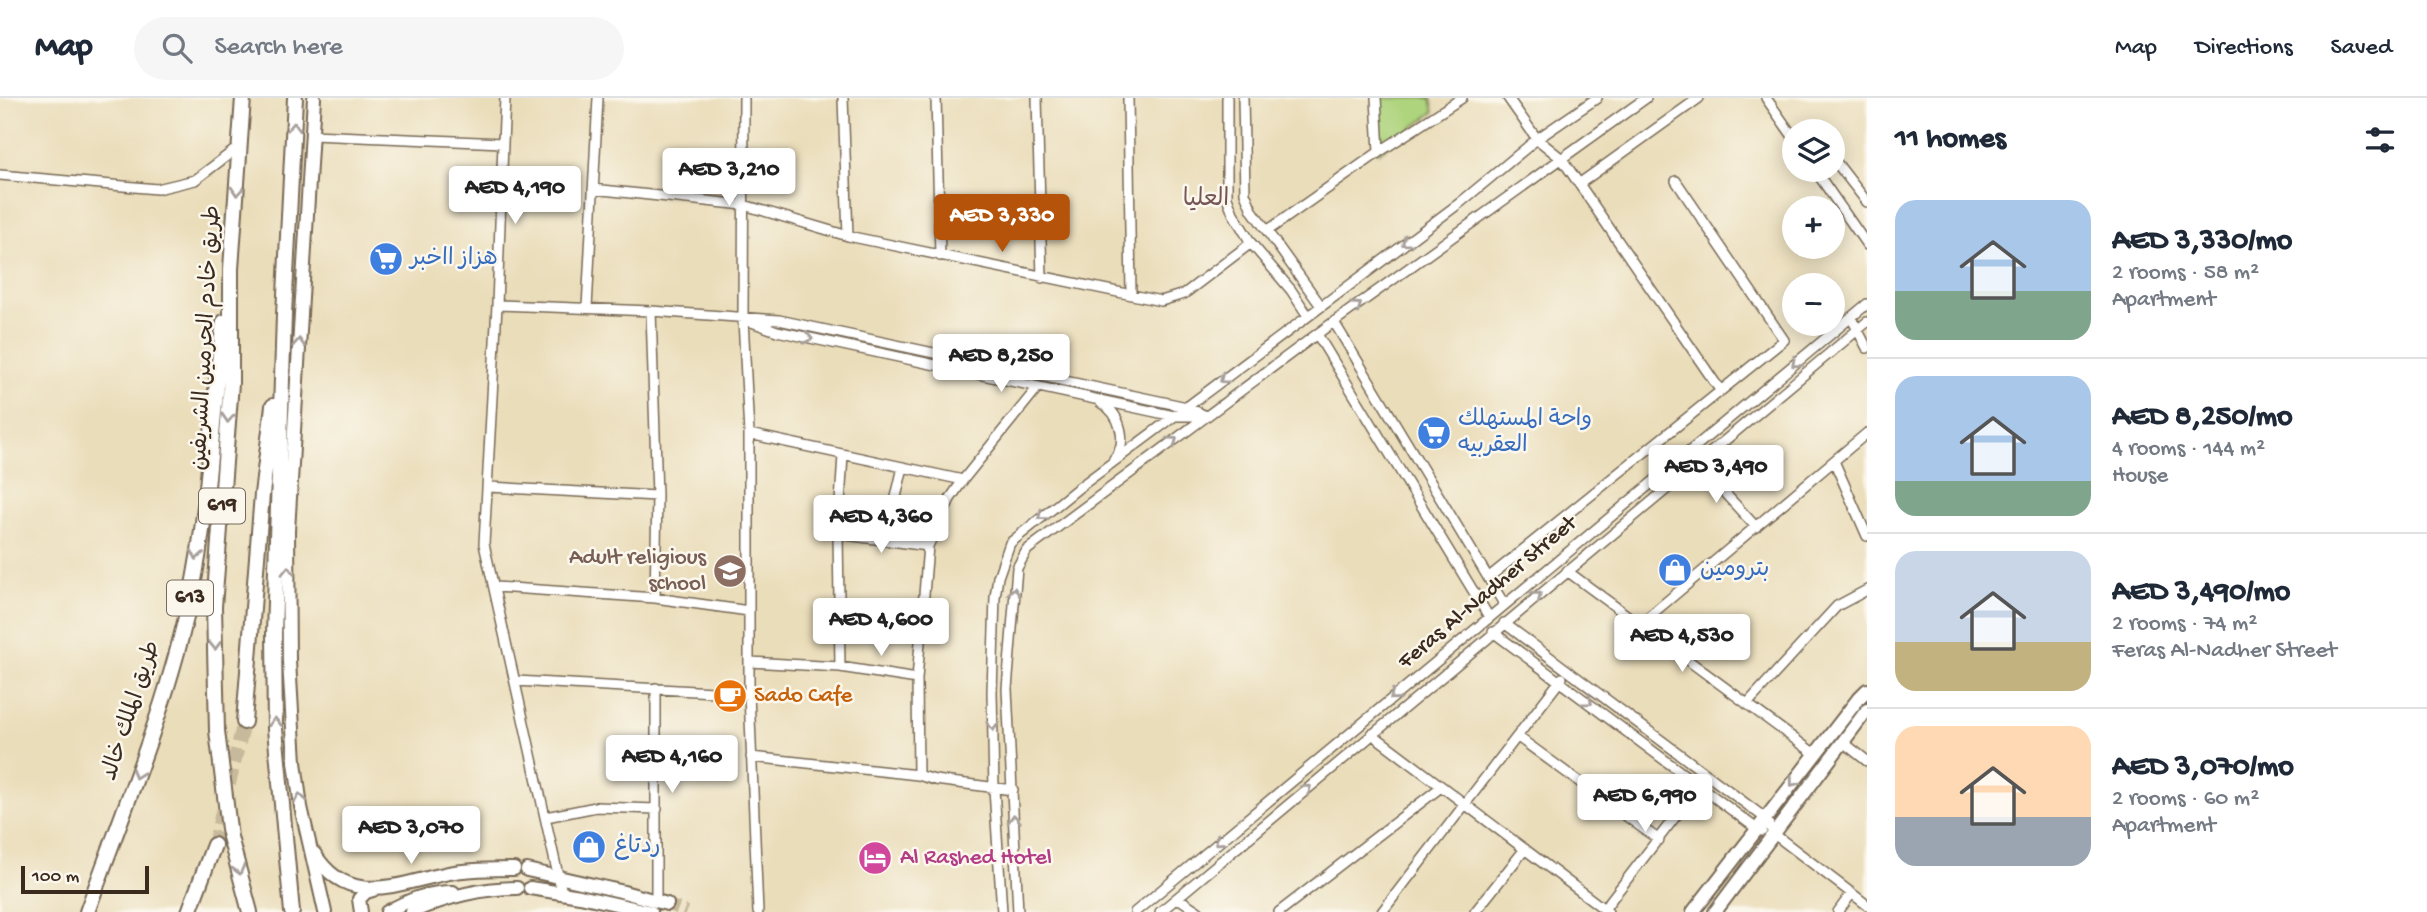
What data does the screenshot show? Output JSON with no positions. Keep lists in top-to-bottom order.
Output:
{
  "streets": {
    "highway": [
      "طريق خادم الحرمين الشريفين",
      "619",
      "613",
      "طريق الملك خالد"
    ],
    "street": ["Feras Al-Nadher Street"]
  },
  "crossings": [
    ["طريق خادم الحرمين الشريفين", "طريق الملك خالد"]
  ],
  "districts": ["العليا"],
  "places": {
    "supermarket": ["هزاز ااخبر", "واحة المستهلك العقربيه"],
    "shop": ["بترومين", "ردتاغ"],
    "school or university": ["Adult religious school"],
    "cafe": ["Sado Cafe"],
    "hotel": ["Al Rashed Hotel"]
  },
  "scale_bar": "100 m",
  "page": {
    "header": "Map",
    "search": "Search here",
    "nav": ["Map", "Directions", "Saved"],
    "heading": "11 homes",
    "map_buttons": ["+", "−"],
    "price": [
      "AED 3,210",
      "AED 4,190",
      "AED 3,330",
      "AED 8,250",
      "AED 3,490",
      "AED 4,360",
      "AED 4,600",
      "AED 4,530",
      "AED 4,160",
      "AED 6,990",
      "AED 3,070"
    ],
    "list": [
      {
        "name": "AED 3,330/mo",
        "note": "2 rooms · 58 m² · Apartment"
      },
      {
        "name": "AED 8,250/mo",
        "note": "4 rooms · 144 m² · House"
      },
      {
        "name": "AED 3,490/mo",
        "note": "2 rooms · 74 m² · Feras Al-Nadher Street"
      },
      {
        "name": "AED 3,070/mo",
        "note": "2 rooms · 60 m² · Apartment"
      }
    ],
    "scale": "100 m"
  }
}
